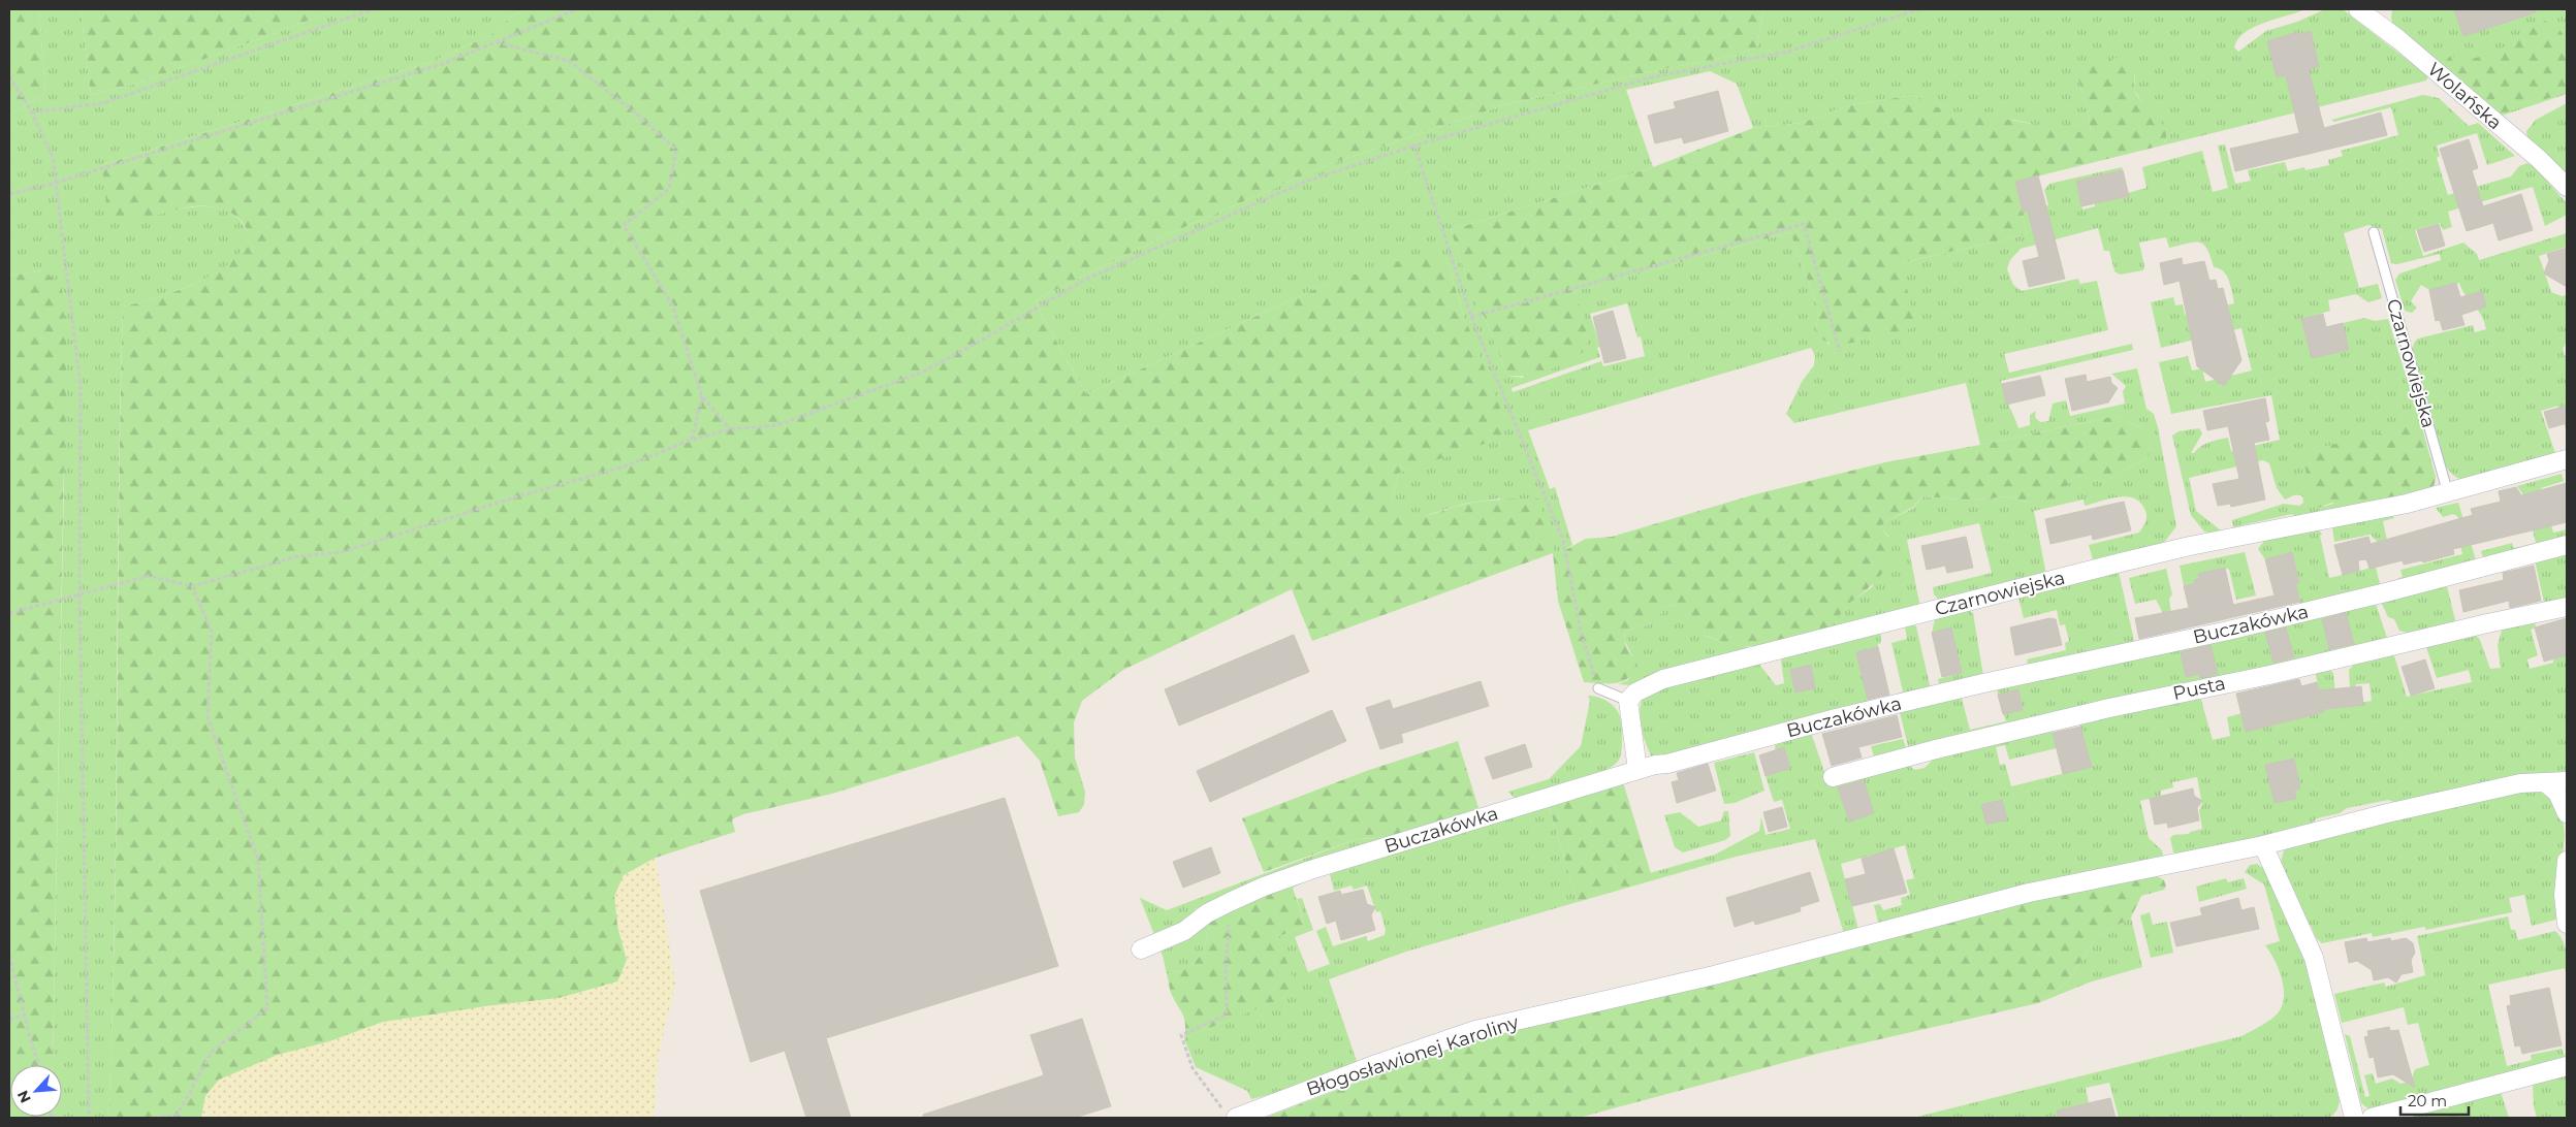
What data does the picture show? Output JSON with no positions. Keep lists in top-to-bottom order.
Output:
{
  "streets": {
    "street": [
      "Wolańska",
      "Czarnowiejska",
      "Buczakówka",
      "Pusta",
      "Błogosławionej Karoliny"
    ]
  },
  "scale_bar": "20 m",
  "north": "bottom left"
}
